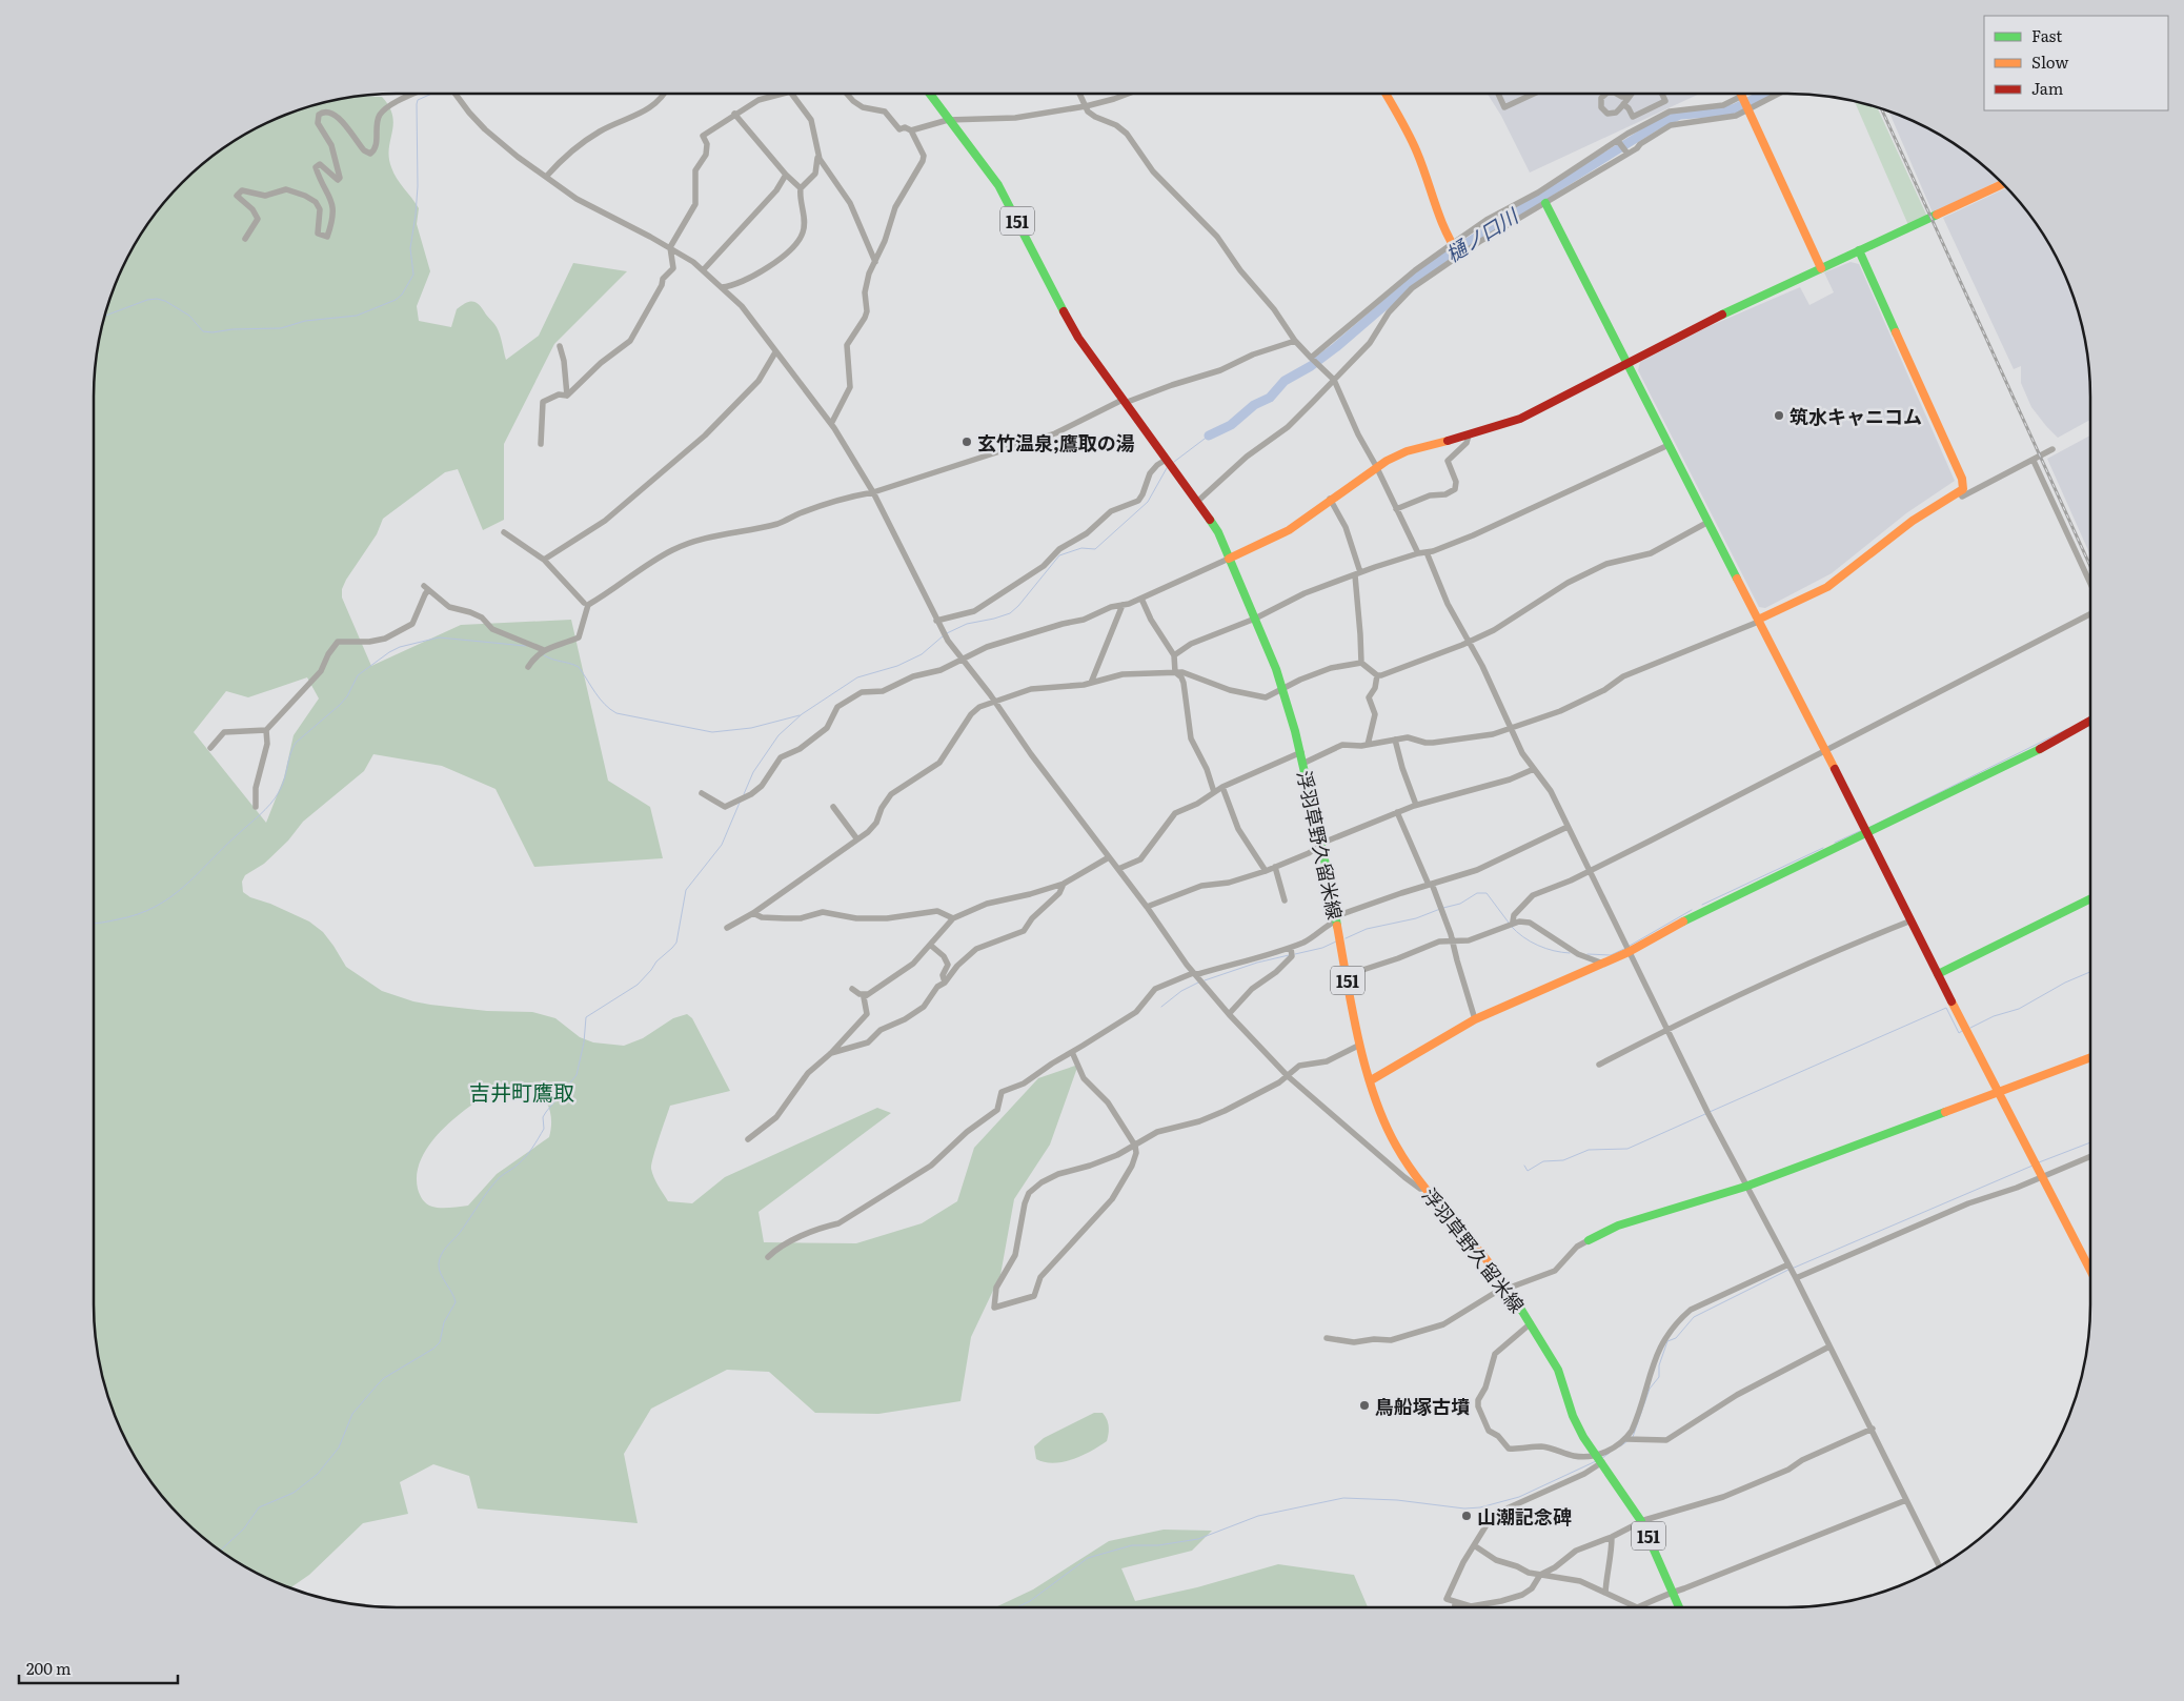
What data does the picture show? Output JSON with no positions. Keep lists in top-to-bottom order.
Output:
{
  "streets": {
    "street": ["151", "浮羽草野久留米線"]
  },
  "districts": ["吉井町鷹取"],
  "water": ["樋ノ口川"],
  "places": [
    "筑水キャニコム",
    "玄竹温泉;鷹取の湯",
    "鳥船塚古墳",
    "山潮記念碑"
  ],
  "legend": ["Fast", "Slow", "Jam"],
  "scale_bar": "200 m"
}
